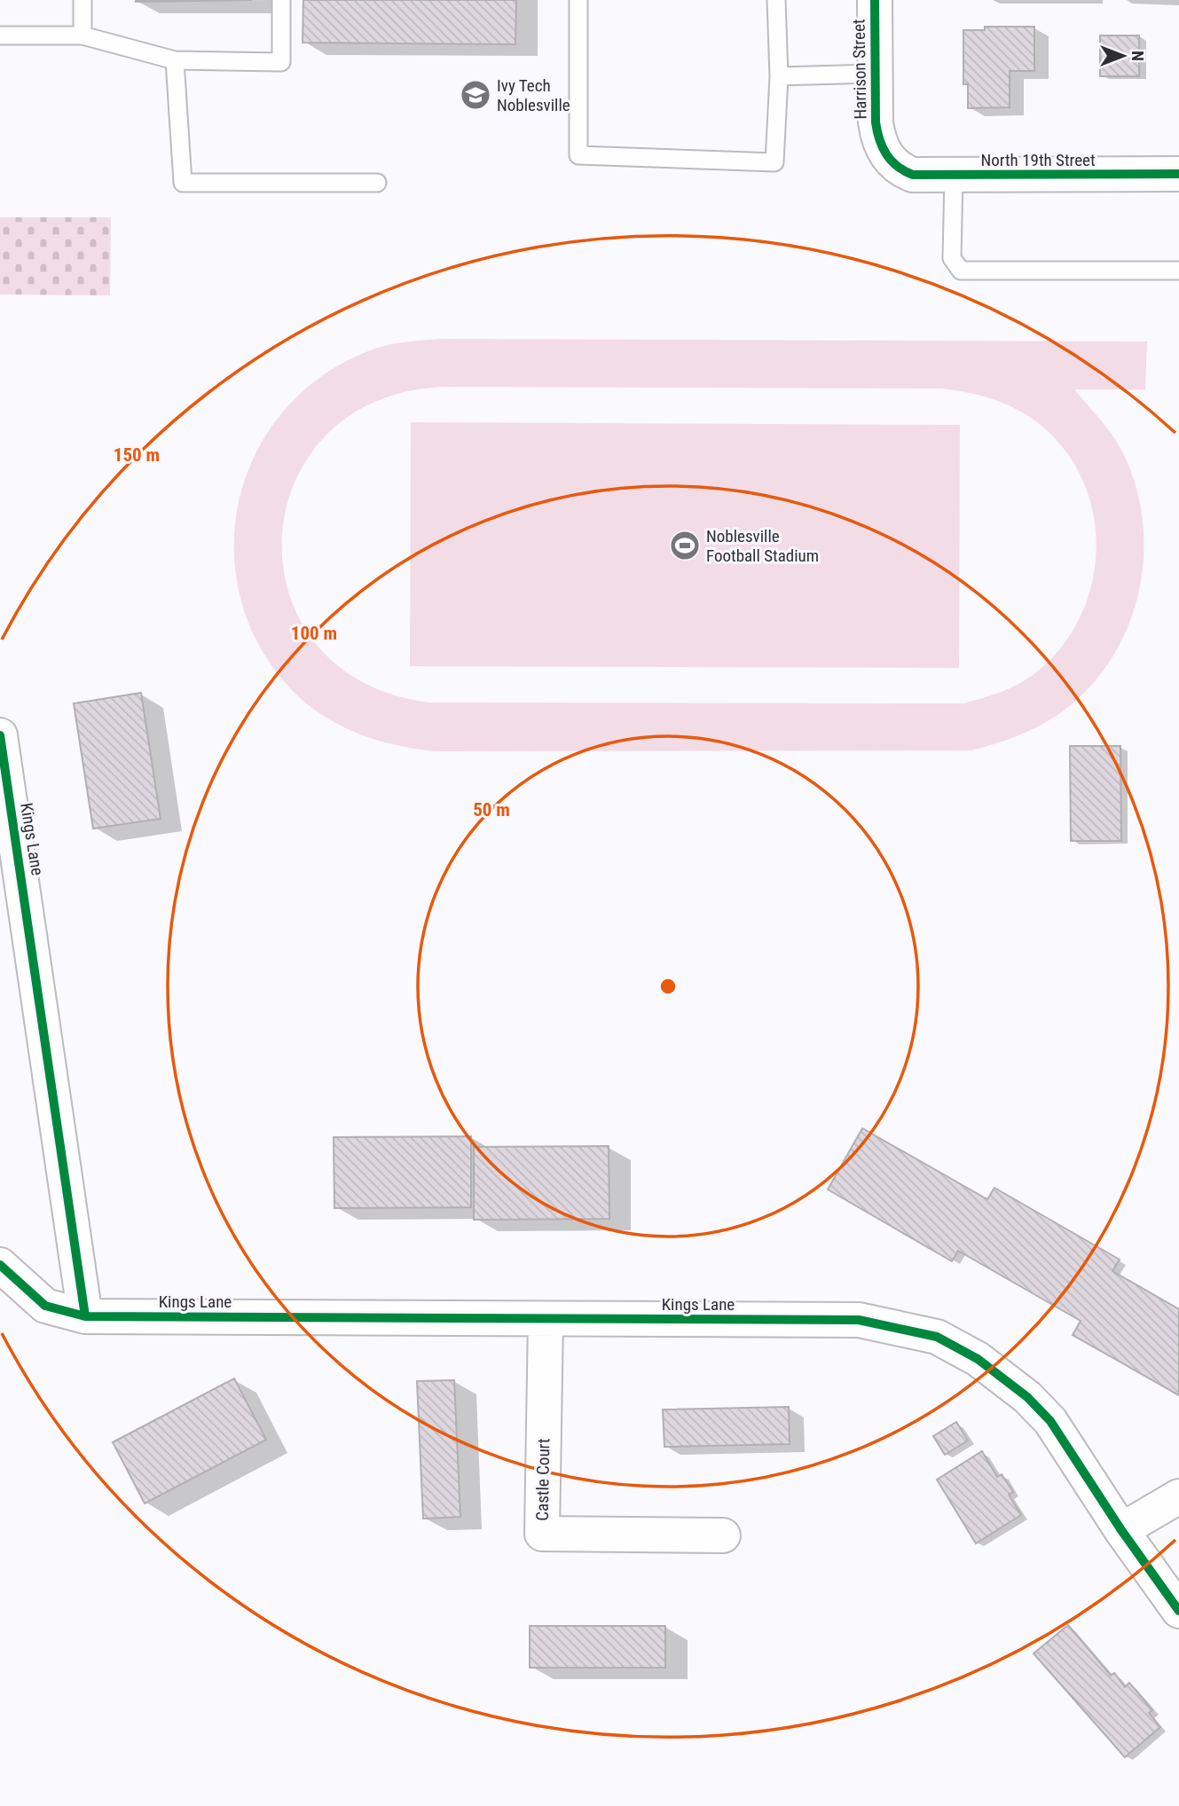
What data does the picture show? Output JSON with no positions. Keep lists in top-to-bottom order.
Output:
{
  "streets": {
    "street": [
      "Harrison Street",
      "North 19th Street",
      "Kings Lane",
      "Castle Court"
    ]
  },
  "crossings": [
    ["Harrison Street", "North 19th Street"],
    ["Kings Lane", "Castle Court"]
  ],
  "places": {
    "school or university": ["Ivy Tech Noblesville"],
    "sports": ["Noblesville Football Stadium"]
  },
  "north": "right",
  "rings": ["150 m", "100 m", "50 m"]
}
